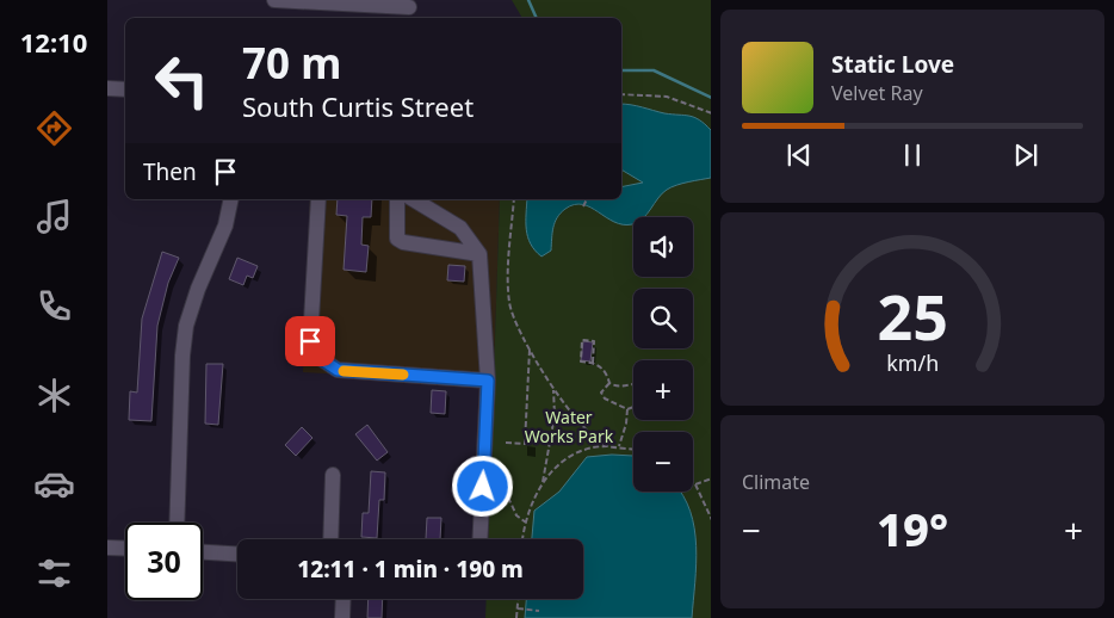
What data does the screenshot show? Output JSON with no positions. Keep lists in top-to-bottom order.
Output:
{
  "parks": ["Water Works Park"],
  "page": {
    "tabs": "12:10",
    "turn": ["70 m", "South Curtis Street"],
    "song": ["Static Love", "Velvet Ray"],
    "then": "Then",
    "map_buttons": ["+", "−"],
    "tile": "Climate",
    "heat": ["−", "19°", "+"],
    "limit": "30",
    "trip": "12:11 · 1 min · 190 m",
    "gauge": ["25", "km/h"]
  }
}
